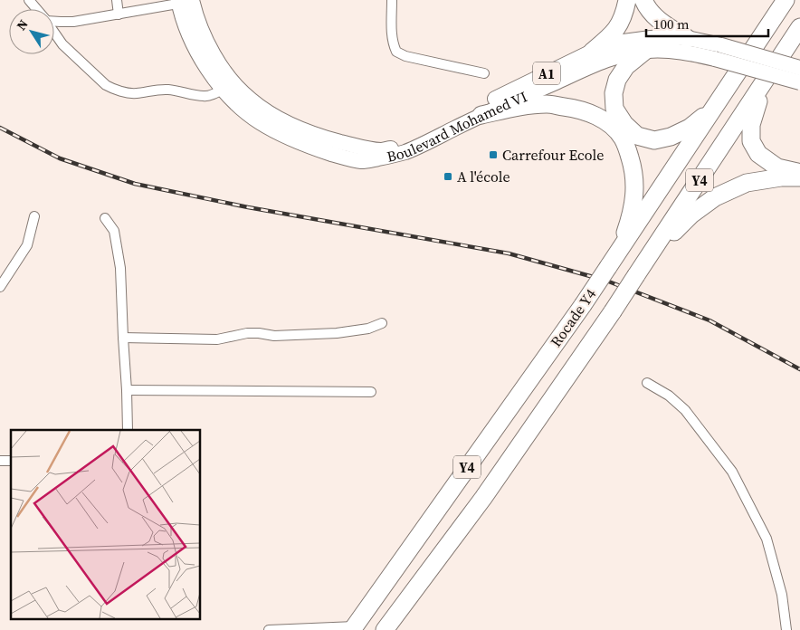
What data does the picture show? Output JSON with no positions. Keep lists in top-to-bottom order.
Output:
{
  "streets": {
    "highway": ["Y4", "Rocade Y4"],
    "main road": ["A1", "Boulevard Mohamed VI"]
  },
  "places": {
    "transit": ["Carrefour Ecole", "A l'école"]
  },
  "scale_bar": "100 m",
  "north": "top left"
}
